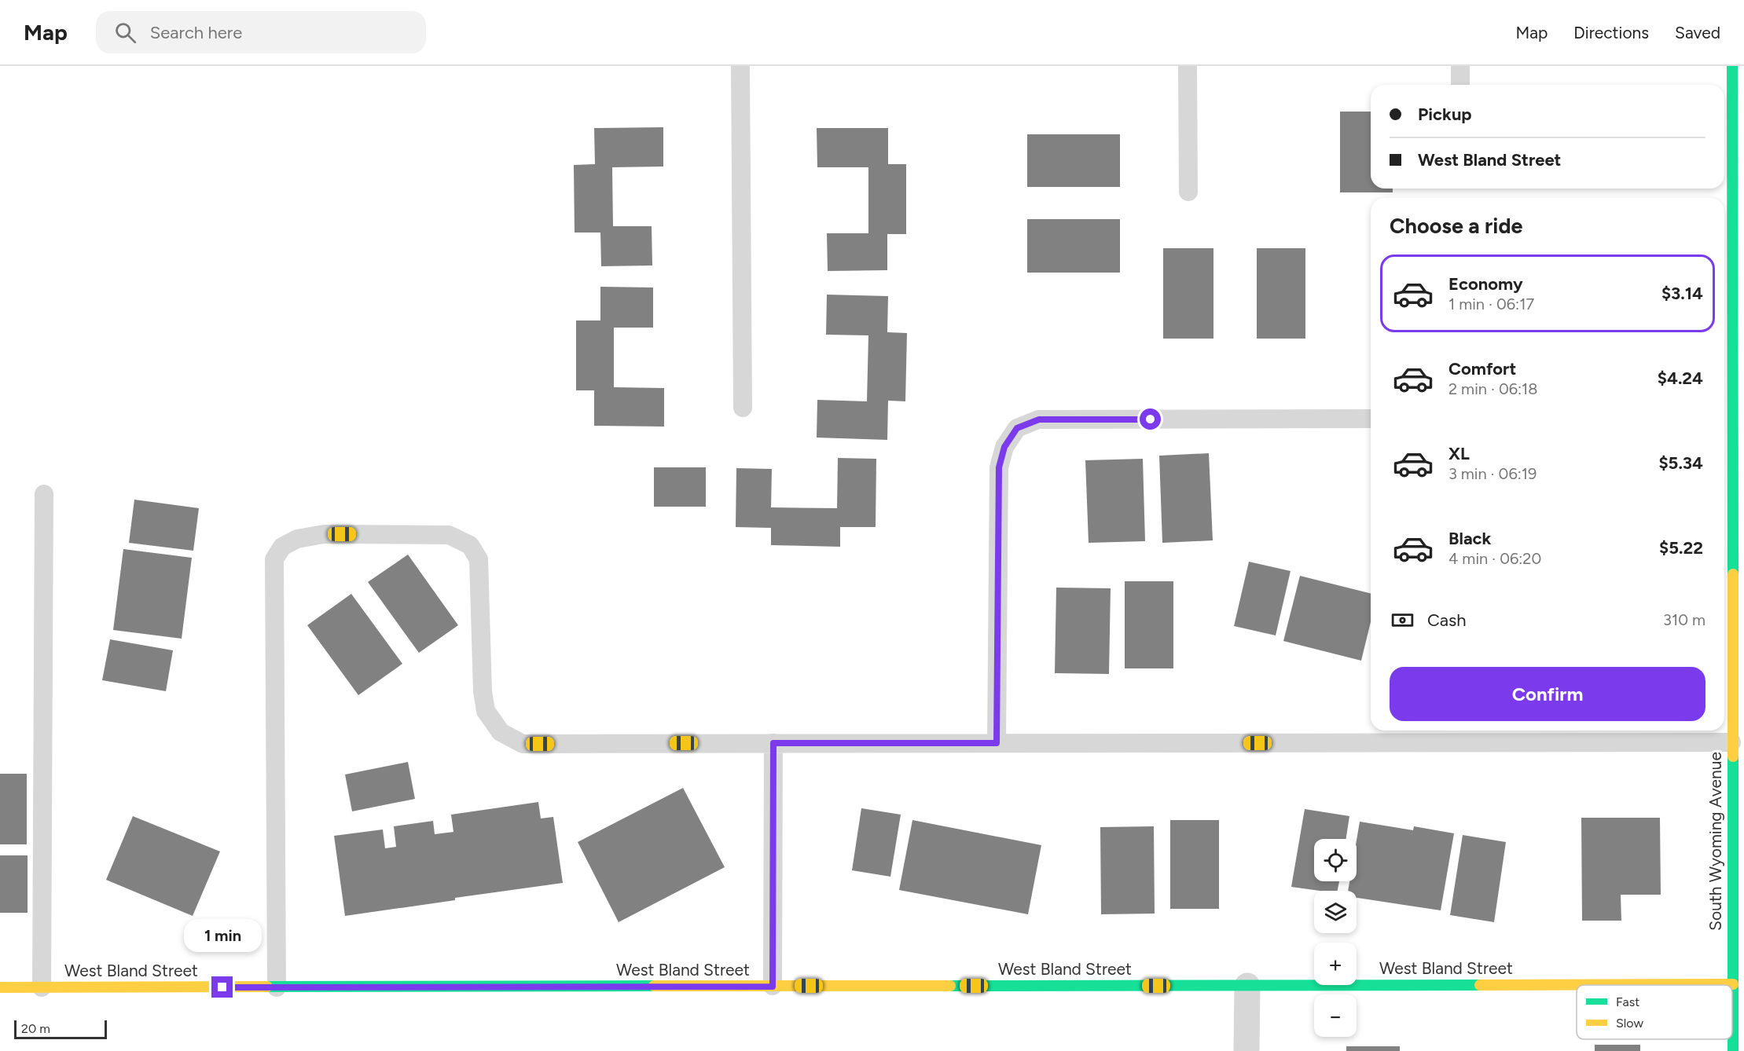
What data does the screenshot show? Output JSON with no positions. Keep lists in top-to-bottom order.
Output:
{
  "streets": {
    "street": ["South Wyoming Avenue", "West Bland Street"]
  },
  "crossings": [
    ["South Wyoming Avenue", "West Bland Street"]
  ],
  "legend": ["Fast", "Slow"],
  "scale_bar": "20 m",
  "page": {
    "header": "Map",
    "search": "Search here",
    "nav": ["Map", "Directions", "Saved"],
    "banner": ["Pickup", "West Bland Street"],
    "heading": "Choose a ride",
    "list": [
      {
        "name": "Economy",
        "note": "1 min · 06:17",
        "value": "$3.14"
      },
      {
        "name": "Comfort",
        "note": "2 min · 06:18",
        "value": "$4.24"
      },
      {
        "name": "XL",
        "note": "3 min · 06:19",
        "value": "$5.34"
      },
      {
        "name": "Black",
        "note": "4 min · 06:20",
        "value": "$5.22"
      }
    ],
    "pay": ["Cash", "310 m"],
    "buttons": "Confirm",
    "map_buttons": ["+", "−"],
    "bubble": "1 min",
    "scale": "20 m"
  }
}
